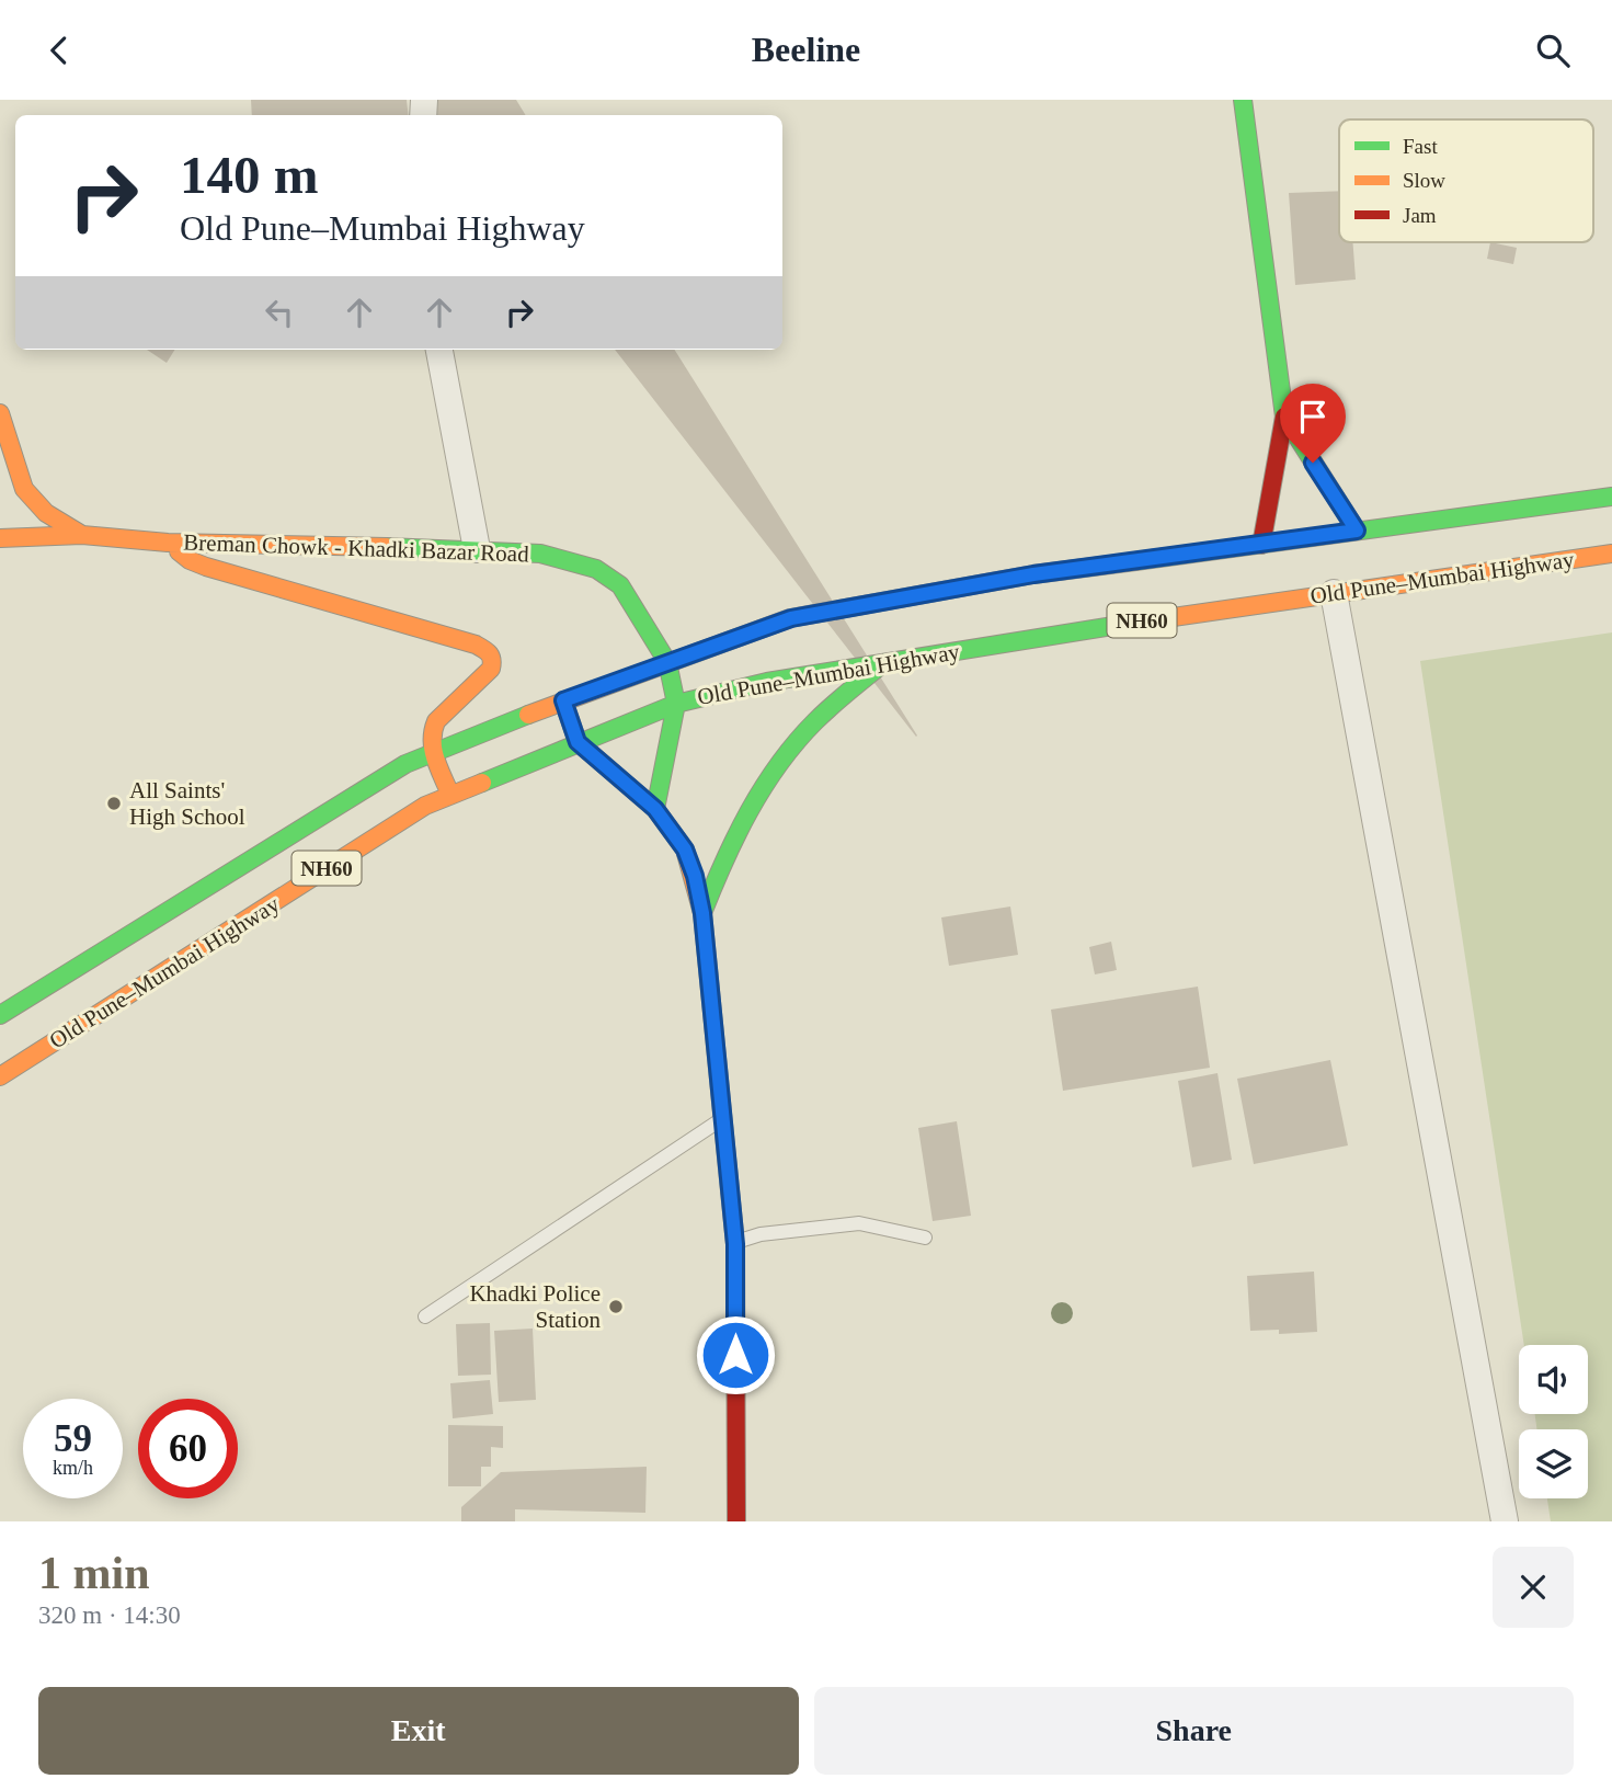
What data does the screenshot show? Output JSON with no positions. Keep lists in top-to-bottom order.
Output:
{
  "streets": {
    "main road": ["Breman Chowk - Khadki Bazar Road", "Old Pune–Mumbai Highway", "NH60"]
  },
  "crossings": [
    ["Breman Chowk - Khadki Bazar Road", "Old Pune–Mumbai Highway"]
  ],
  "places": ["All Saints' High School", "Khadki Police Station"],
  "legend": ["Fast", "Slow", "Jam"],
  "page": {
    "header": "Beeline",
    "turn": ["140 m", "Old Pune–Mumbai Highway"],
    "speed": "59 km/h",
    "limit": "60",
    "heading": ["1 min", "320 m · 14:30"],
    "buttons": ["Exit", "Share"]
  }
}
